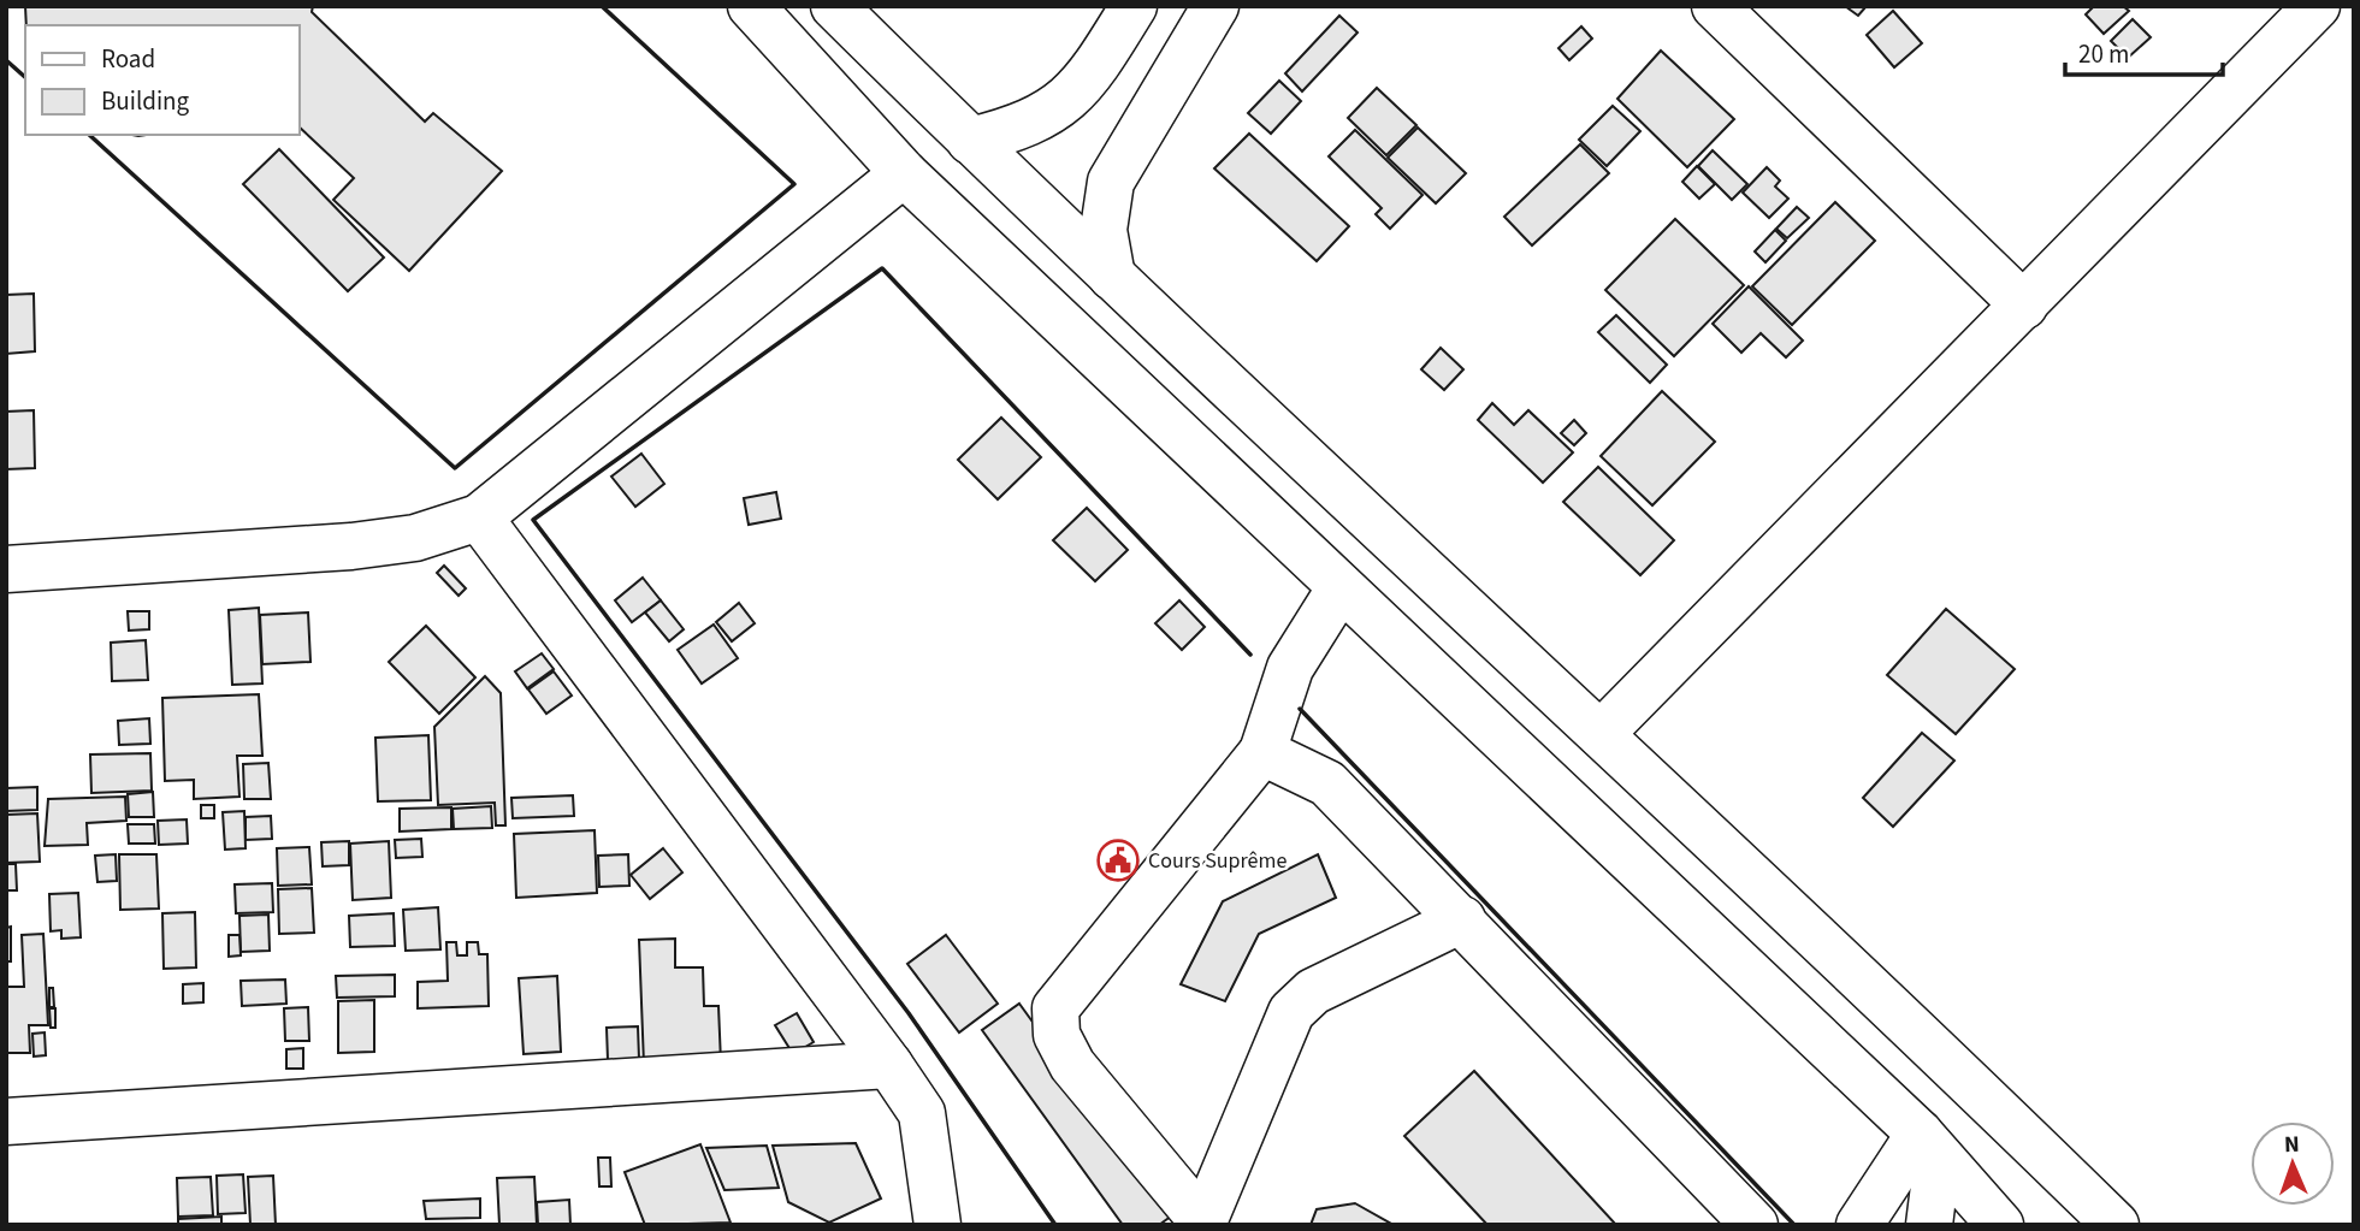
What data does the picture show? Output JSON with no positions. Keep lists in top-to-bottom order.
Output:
{
  "places": {
    "public building": ["Cours Suprême"]
  },
  "legend": ["Road", "Building"],
  "scale_bar": "20 m",
  "north": "top"
}
